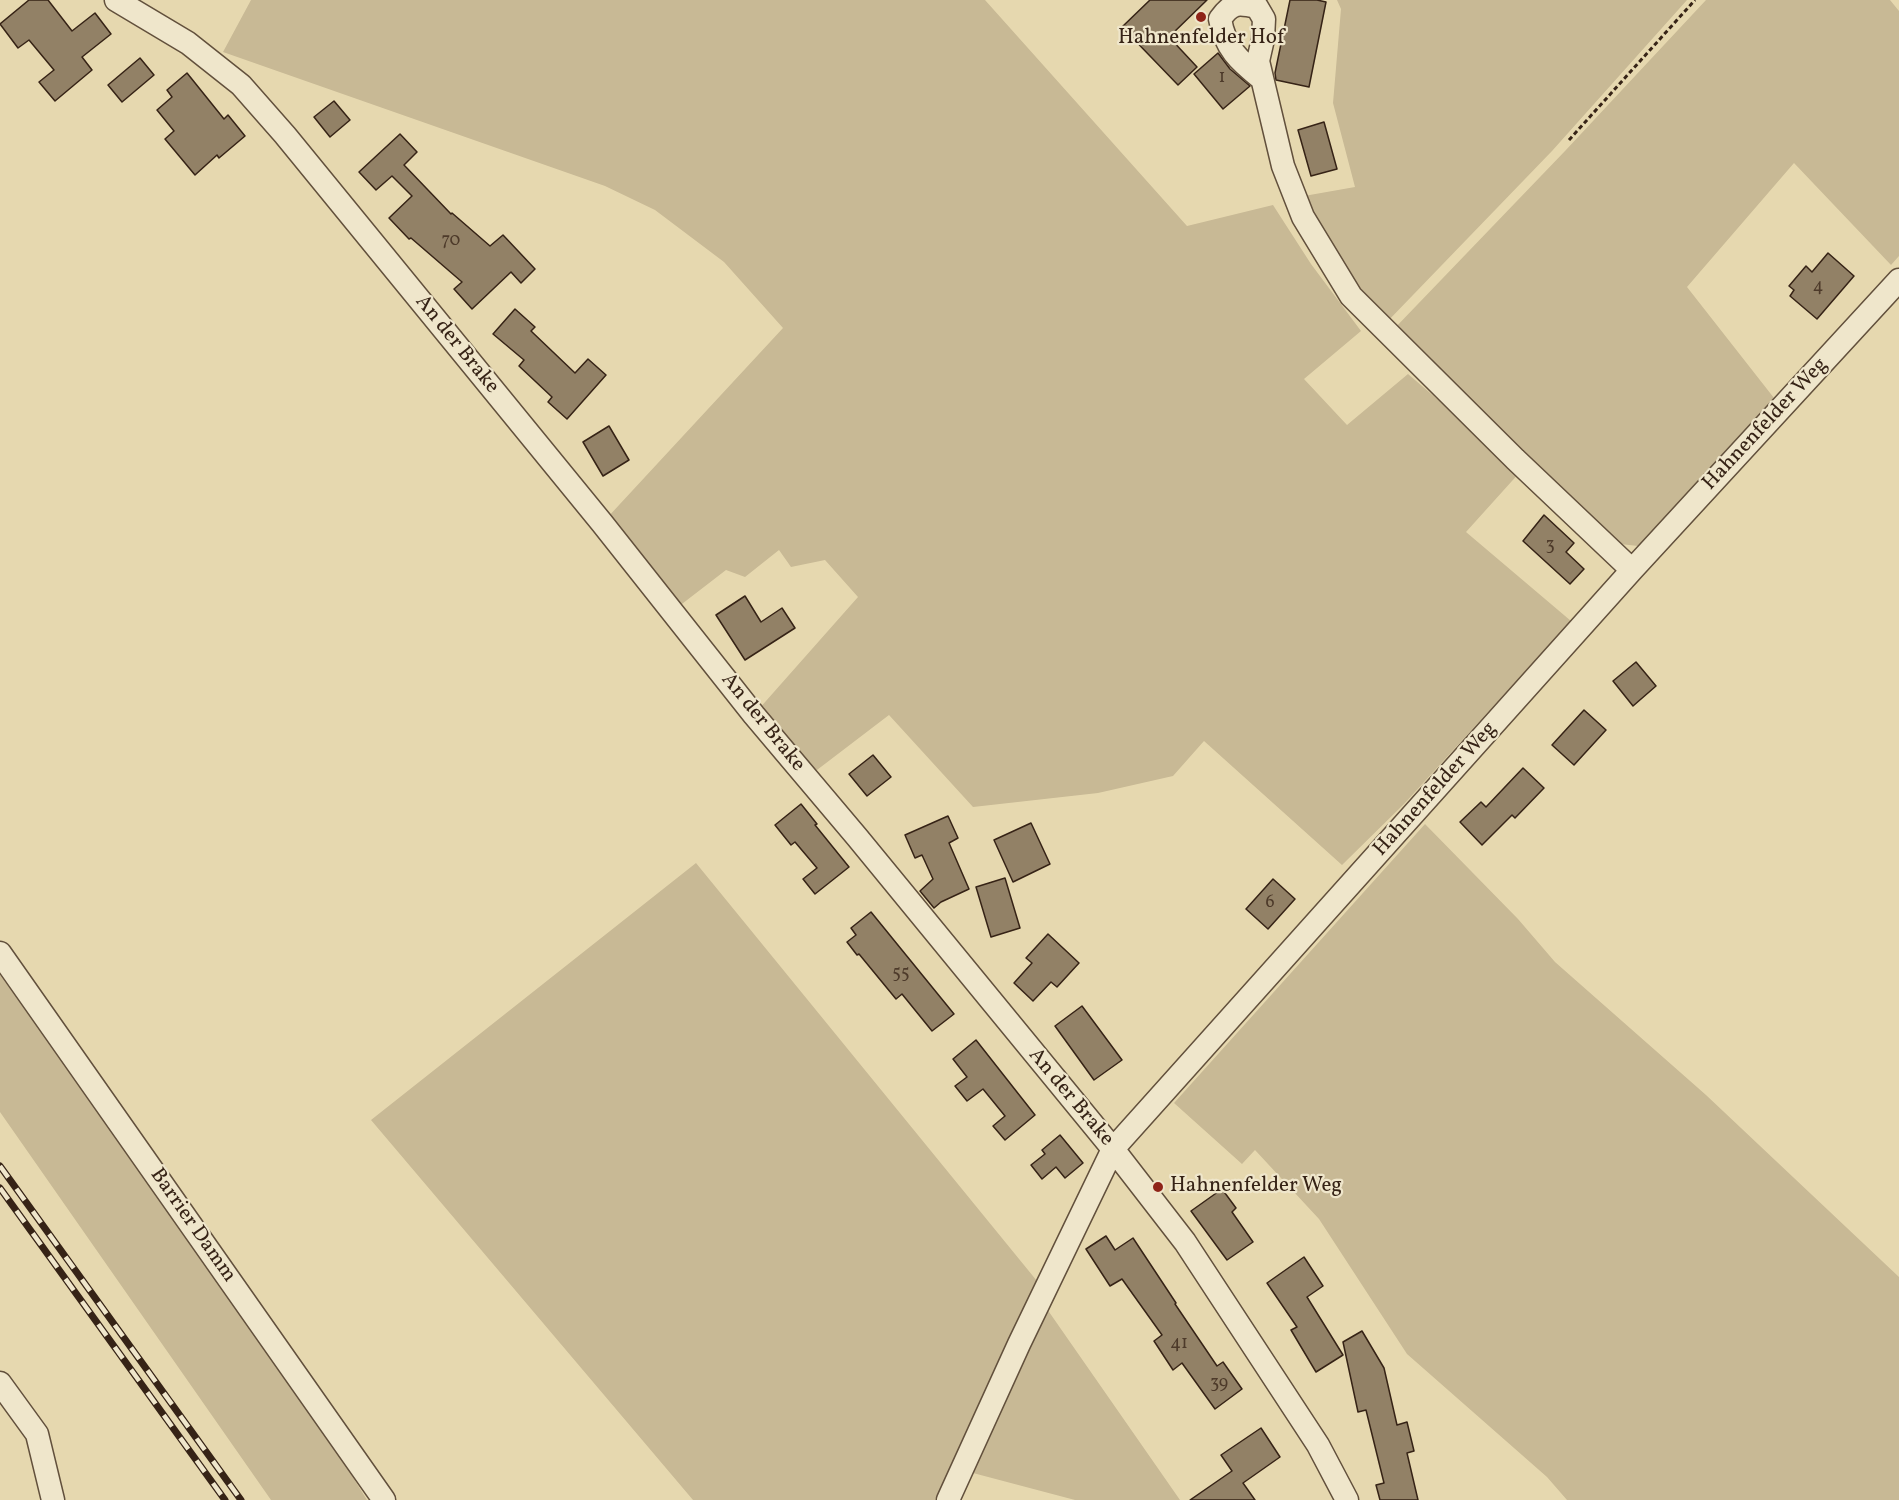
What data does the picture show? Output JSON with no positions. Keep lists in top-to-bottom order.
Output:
{
  "streets": {
    "street": ["An der Brake", "Hahnenfelder Weg", "Barrier Damm"]
  },
  "crossings": [
    ["An der Brake", "Hahnenfelder Weg"]
  ],
  "places": ["Hahnenfelder Hof", "Hahnenfelder Weg"],
  "house_numbers": [
    "1",
    "70",
    "4",
    "3",
    "6",
    "55",
    "41",
    "39"
  ]
}
